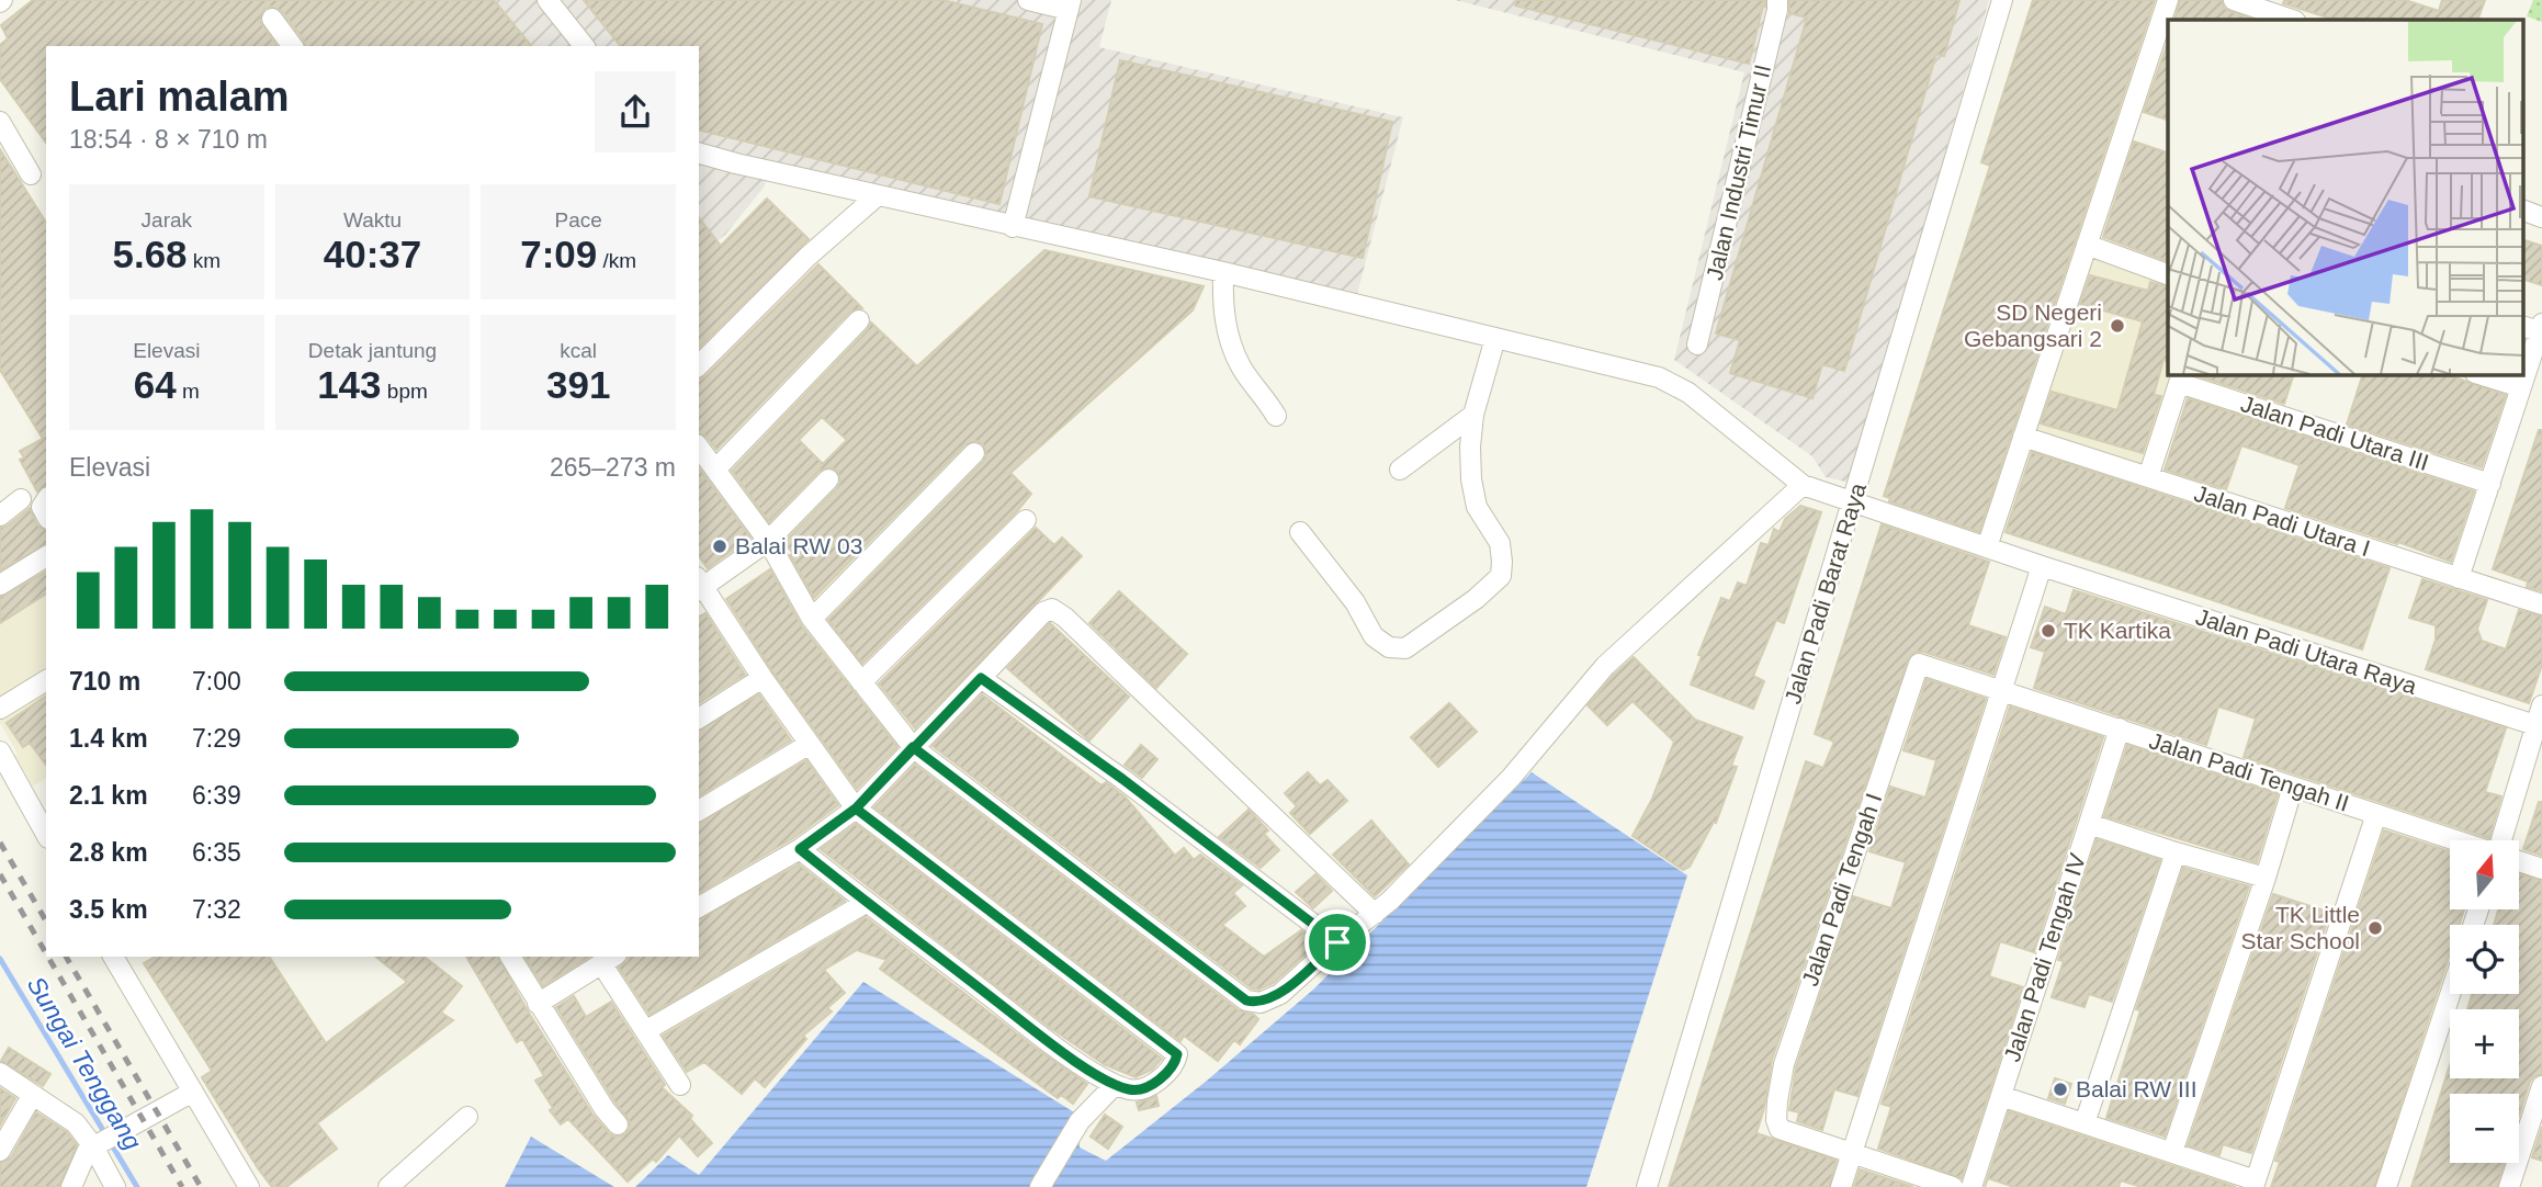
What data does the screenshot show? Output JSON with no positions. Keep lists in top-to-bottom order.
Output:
{
  "streets": {
    "street": [
      "Jalan Industri Timur II",
      "Jalan Padi Utara III",
      "Jalan Padi Utara I",
      "Jalan Padi Barat Raya",
      "Jalan Padi Utara Raya",
      "Jalan Padi Tengah II",
      "Jalan Padi Tengah I",
      "Jalan Padi Tengah IV"
    ]
  },
  "crossings": [
    ["Jalan Padi Barat Raya", "Jalan Padi Utara Raya"],
    ["Jalan Padi Tengah II", "Jalan Padi Tengah I"],
    ["Jalan Padi Tengah II", "Jalan Padi Tengah IV"]
  ],
  "water": ["Sungai Tenggang"],
  "places": [
    "SD Negeri Gebangsari 2",
    "Balai RW 03",
    "TK Kartika",
    "TK Little Star School",
    "Balai RW III"
  ],
  "north": "top",
  "page": {
    "heading": ["Lari malam", "18:54 · 8 × 710 m"],
    "stats": [
      ["Jarak", "5.68 km"],
      ["Waktu", "40:37"],
      ["Pace", "7:09 /km"],
      ["Elevasi", "64 m"],
      ["Detak jantung", "143 bpm"],
      ["kcal", "391"]
    ],
    "chart": ["Elevasi", "265–273 m"],
    "list": [
      {
        "name": "710 m",
        "note": "7:00"
      },
      {
        "name": "1.4 km",
        "note": "7:29"
      },
      {
        "name": "2.1 km",
        "note": "6:39"
      },
      {
        "name": "2.8 km",
        "note": "6:35"
      },
      {
        "name": "3.5 km",
        "note": "7:32"
      }
    ],
    "map_buttons": ["+", "−"]
  }
}
